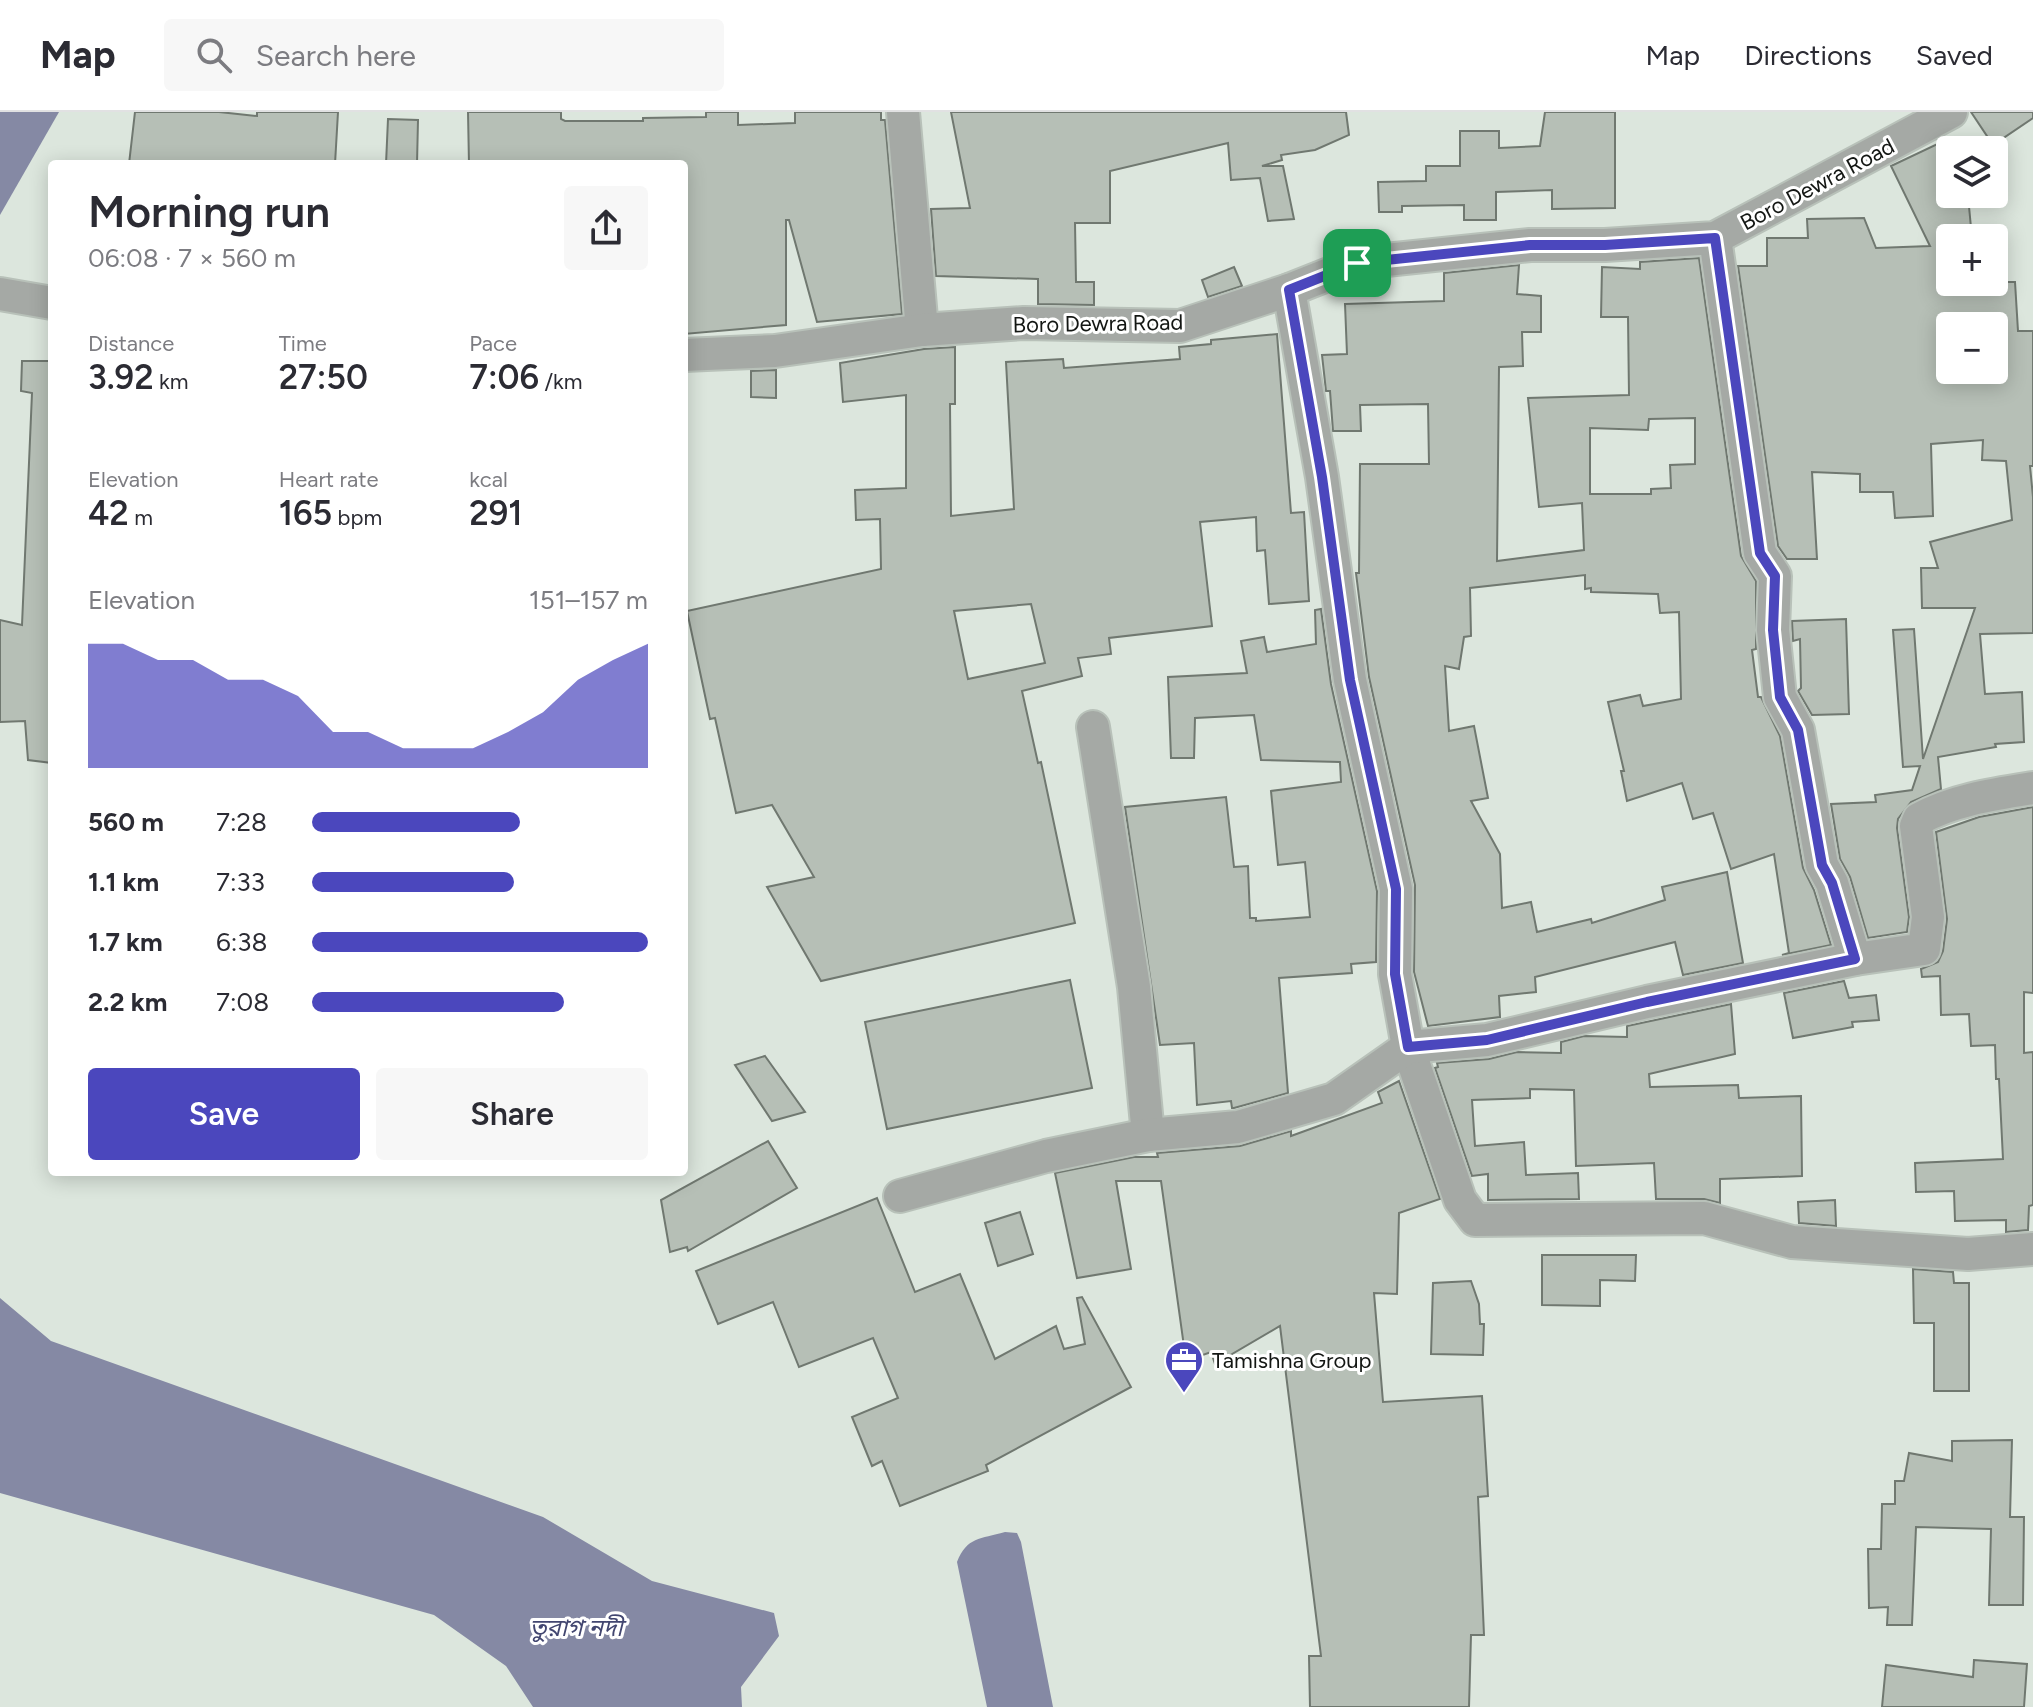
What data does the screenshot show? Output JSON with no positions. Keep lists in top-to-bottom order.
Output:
{
  "streets": {
    "street": ["Boro Dewra Road"]
  },
  "water": ["তুরাগ নদী"],
  "places": {
    "office": ["Tamishna Group"]
  },
  "page": {
    "header": "Map",
    "search": "Search here",
    "nav": ["Map", "Directions", "Saved"],
    "map_buttons": ["+", "−"],
    "heading": ["Morning run", "06:08 · 7 × 560 m"],
    "stats": [
      ["Distance", "3.92 km"],
      ["Time", "27:50"],
      ["Pace", "7:06 /km"],
      ["Elevation", "42 m"],
      ["Heart rate", "165 bpm"],
      ["kcal", "291"]
    ],
    "chart": ["Elevation", "151–157 m"],
    "list": [
      {
        "name": "560 m",
        "note": "7:28"
      },
      {
        "name": "1.1 km",
        "note": "7:33"
      },
      {
        "name": "1.7 km",
        "note": "6:38"
      },
      {
        "name": "2.2 km",
        "note": "7:08"
      }
    ],
    "buttons": ["Save", "Share"]
  }
}
